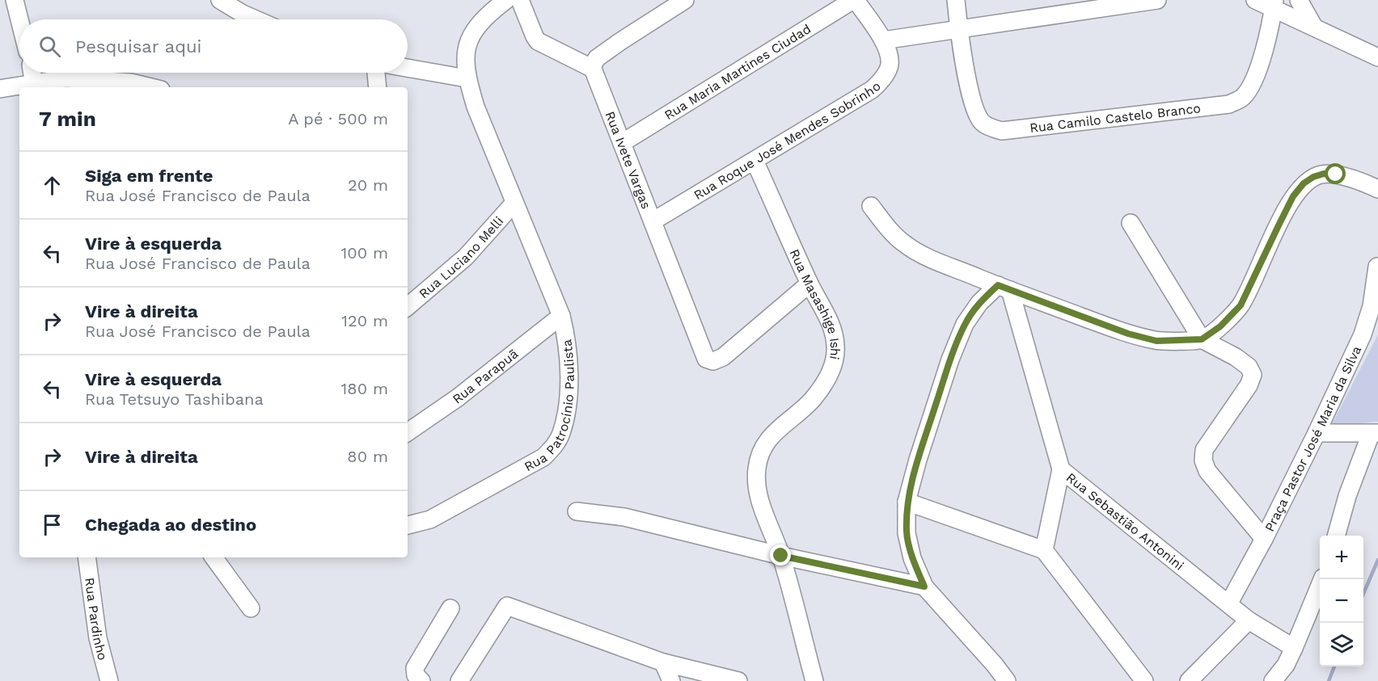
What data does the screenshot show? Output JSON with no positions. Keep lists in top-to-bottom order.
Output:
{
  "streets": {
    "street": [
      "Rua Maria Martines Ciudad",
      "Rua Camilo Castelo Branco",
      "Rua Roque José Mendes Sobrinho",
      "Rua Ivete Vargas",
      "Rua Luciano Melli",
      "Rua Masashige Ishi",
      "Rua Parapuã",
      "Rua Patrocínio Paulista",
      "Praça Pastor José Maria da Silva",
      "Rua Sebastião Antonini",
      "Rua Pardinho"
    ]
  },
  "crossings": [
    ["Rua Maria Martines Ciudad", "Rua Ivete Vargas"],
    ["Rua Roque José Mendes Sobrinho", "Rua Ivete Vargas"],
    ["Rua Roque José Mendes Sobrinho", "Rua Masashige Ishi"],
    ["Rua Ivete Vargas", "Rua Masashige Ishi"],
    ["Rua Luciano Melli", "Rua Patrocínio Paulista"],
    ["Rua Parapuã", "Rua Patrocínio Paulista"],
    ["Praça Pastor José Maria da Silva", "Rua Sebastião Antonini"]
  ],
  "page": {
    "search": "Pesquisar aqui",
    "heading": ["7 min", "A pé · 500 m"],
    "list": [
      ["Siga em frente", "Rua José Francisco de Paula", "20 m"],
      ["Vire à esquerda", "Rua José Francisco de Paula", "100 m"],
      ["Vire à direita", "Rua José Francisco de Paula", "120 m"],
      ["Vire à esquerda", "Rua Tetsuyo Tashibana", "180 m"],
      ["Vire à direita", "80 m"],
      "Chegada ao destino"
    ],
    "map_buttons": ["+", "−"]
  }
}
